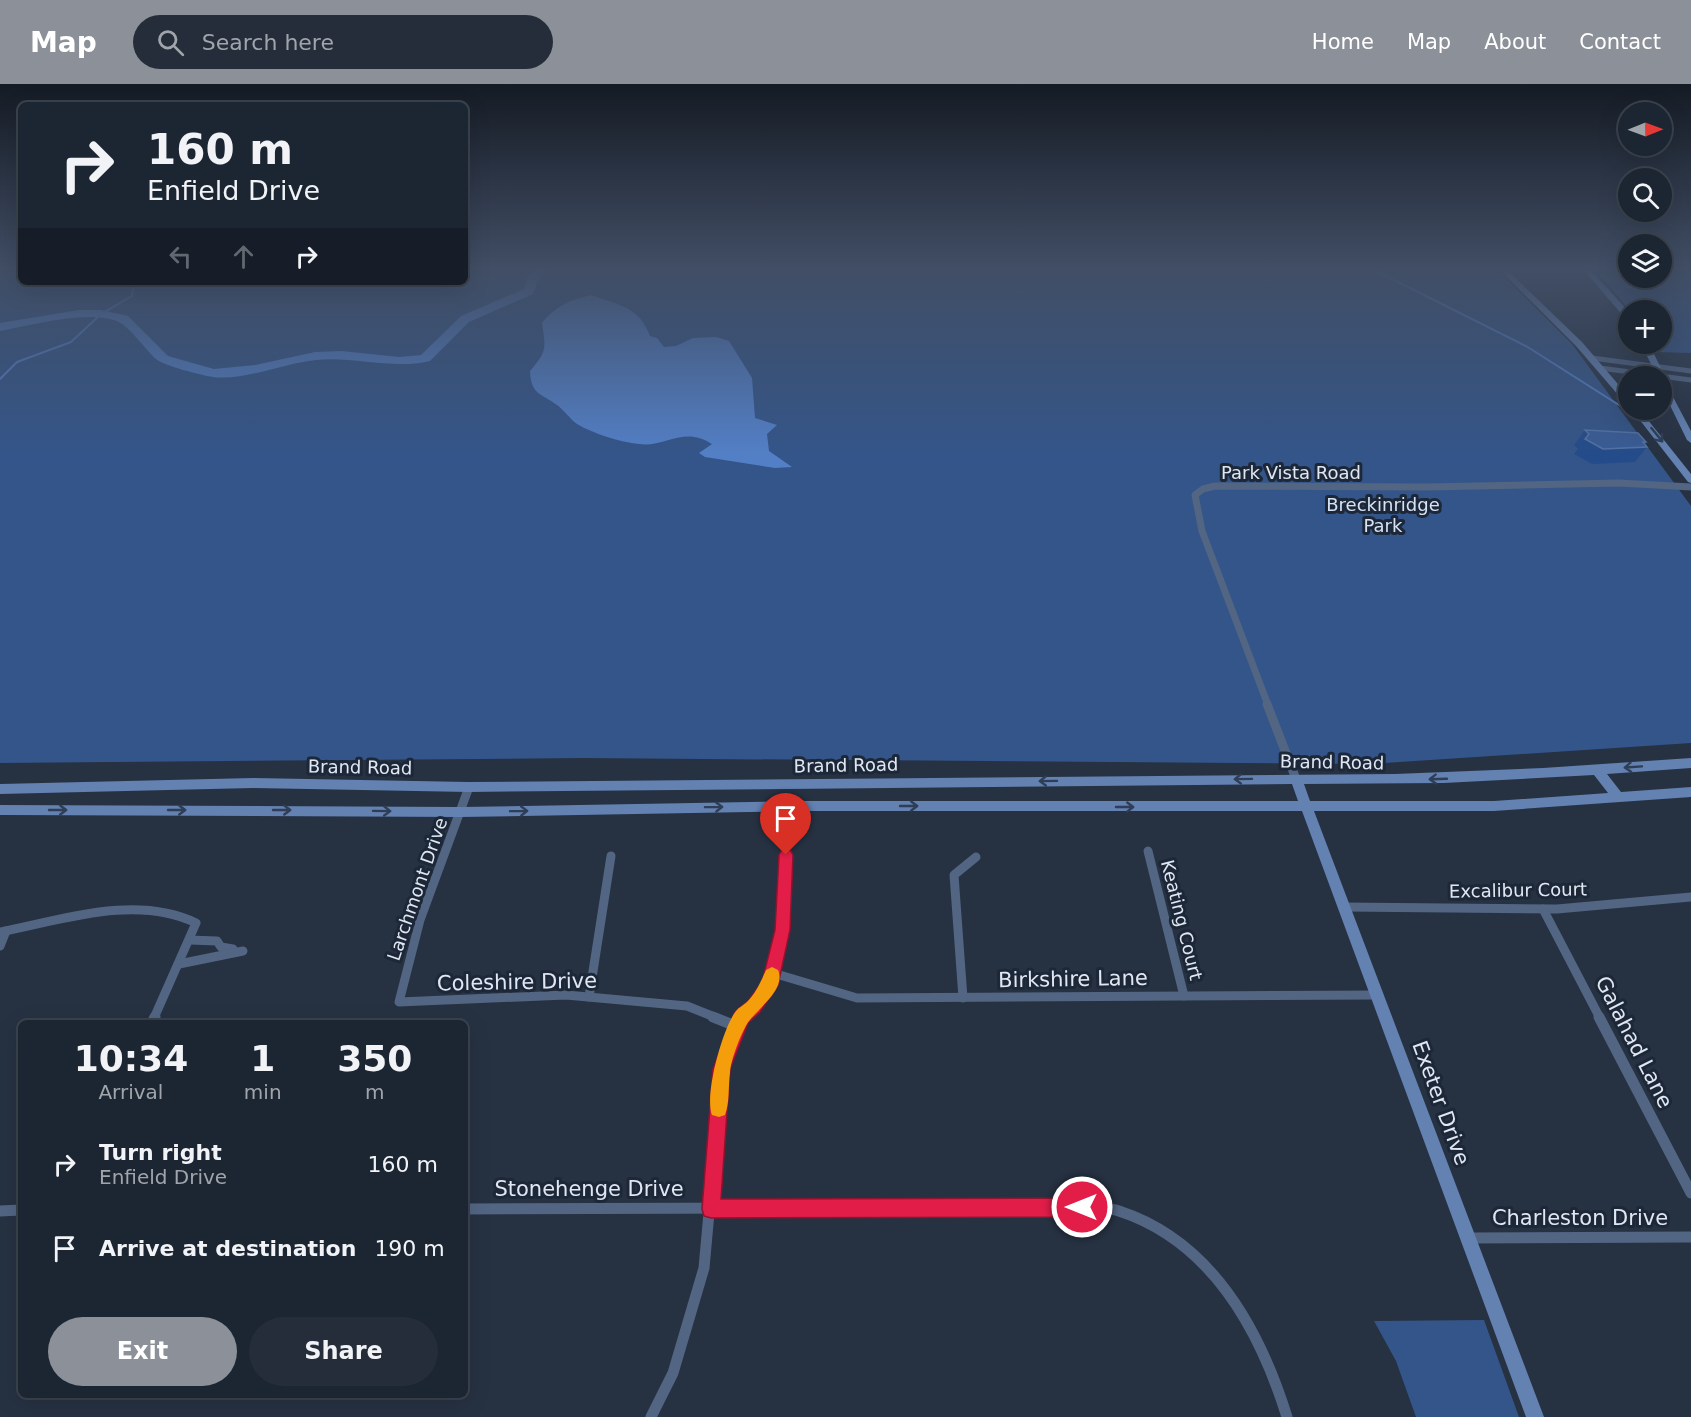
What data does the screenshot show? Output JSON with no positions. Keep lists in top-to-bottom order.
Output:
{
  "streets": {
    "main road": ["Brand Road", "Exeter Drive"],
    "street": [
      "Park Vista Road",
      "Larchmont Drive",
      "Excalibur Court",
      "Keating Court",
      "Birkshire Lane",
      "Coleshire Drive",
      "Galahad Lane",
      "Stonehenge Drive",
      "Charleston Drive"
    ]
  },
  "crossings": [
    ["Park Vista Road", "Brand Road"],
    ["Park Vista Road", "Exeter Drive"],
    ["Brand Road", "Larchmont Drive"],
    ["Brand Road", "Exeter Drive"],
    ["Larchmont Drive", "Coleshire Drive"],
    ["Excalibur Court", "Galahad Lane"],
    ["Excalibur Court", "Exeter Drive"],
    ["Keating Court", "Birkshire Lane"],
    ["Birkshire Lane", "Exeter Drive"],
    ["Exeter Drive", "Charleston Drive"]
  ],
  "parks": ["Breckinridge Park"],
  "north": "right",
  "page": {
    "header": "Map",
    "search": "Search here",
    "nav": [
      "Home",
      "Map",
      "About",
      "Contact"
    ],
    "map_buttons": ["+", "−"],
    "turn": ["160 m", "Enfield Drive"],
    "eta": [
      "10:34",
      "Arrival",
      "1",
      "min",
      "350",
      "m"
    ],
    "list": [
      {
        "name": "Turn right",
        "note": "Enfield Drive",
        "value": "160 m"
      },
      {
        "name": "Arrive at destination",
        "value": "190 m"
      }
    ],
    "buttons": ["Exit", "Share"]
  }
}
